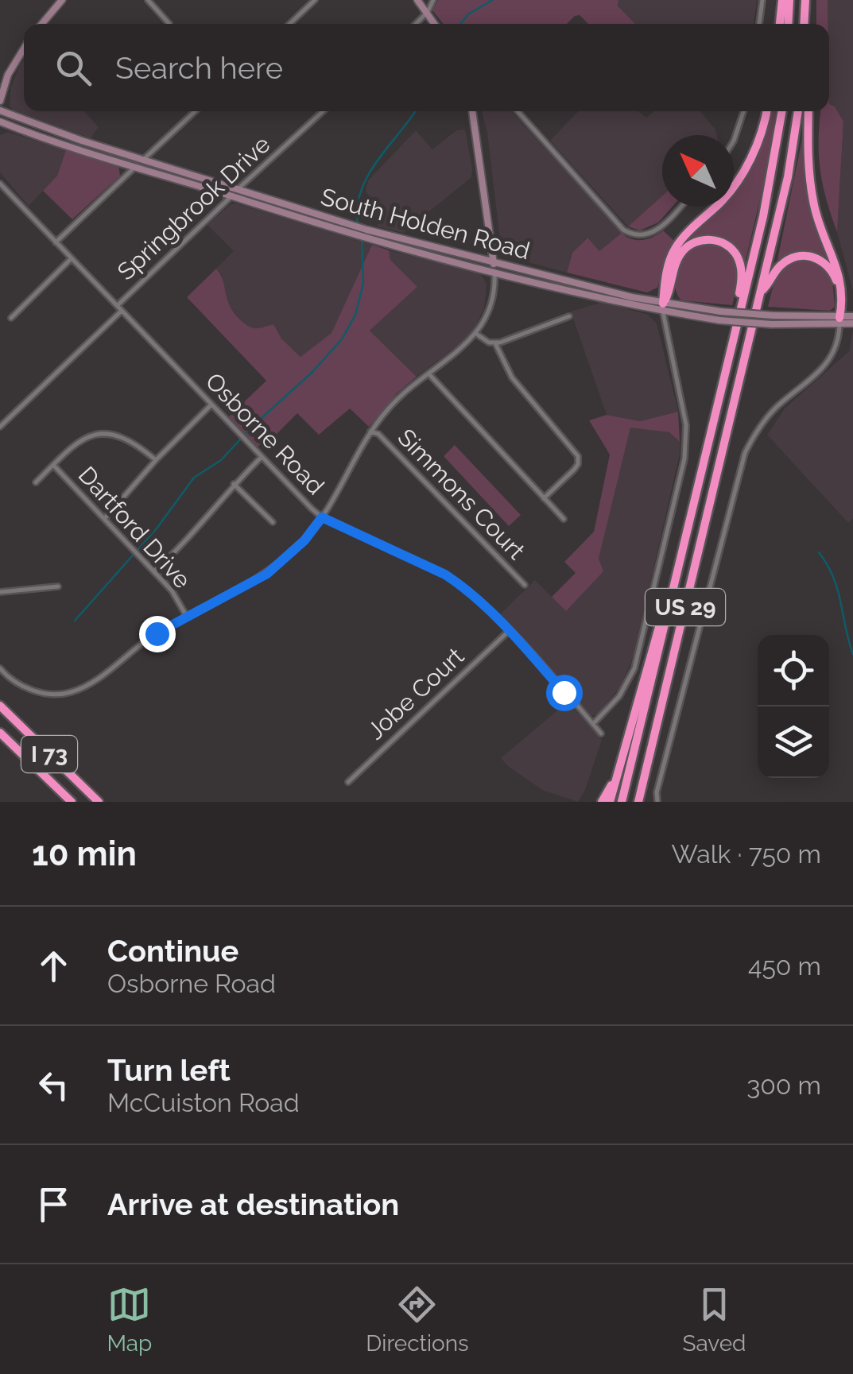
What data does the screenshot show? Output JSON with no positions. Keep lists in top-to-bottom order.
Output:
{
  "streets": {
    "highway": ["US 29", "I 73"],
    "main road": ["South Holden Road"],
    "street": [
      "Springbrook Drive",
      "Osborne Road",
      "Simmons Court",
      "Dartford Drive",
      "Jobe Court"
    ]
  },
  "crossings": [
    ["Springbrook Drive", "South Holden Road"],
    ["Springbrook Drive", "Osborne Road"],
    ["Osborne Road", "Jobe Court"]
  ],
  "north": "top left",
  "page": {
    "search": "Search here",
    "heading": ["10 min", "Walk · 750 m"],
    "list": [
      ["Continue", "Osborne Road", "450 m"],
      ["Turn left", "McCuiston Road", "300 m"],
      "Arrive at destination"
    ],
    "nav": ["Map", "Directions", "Saved"]
  }
}
